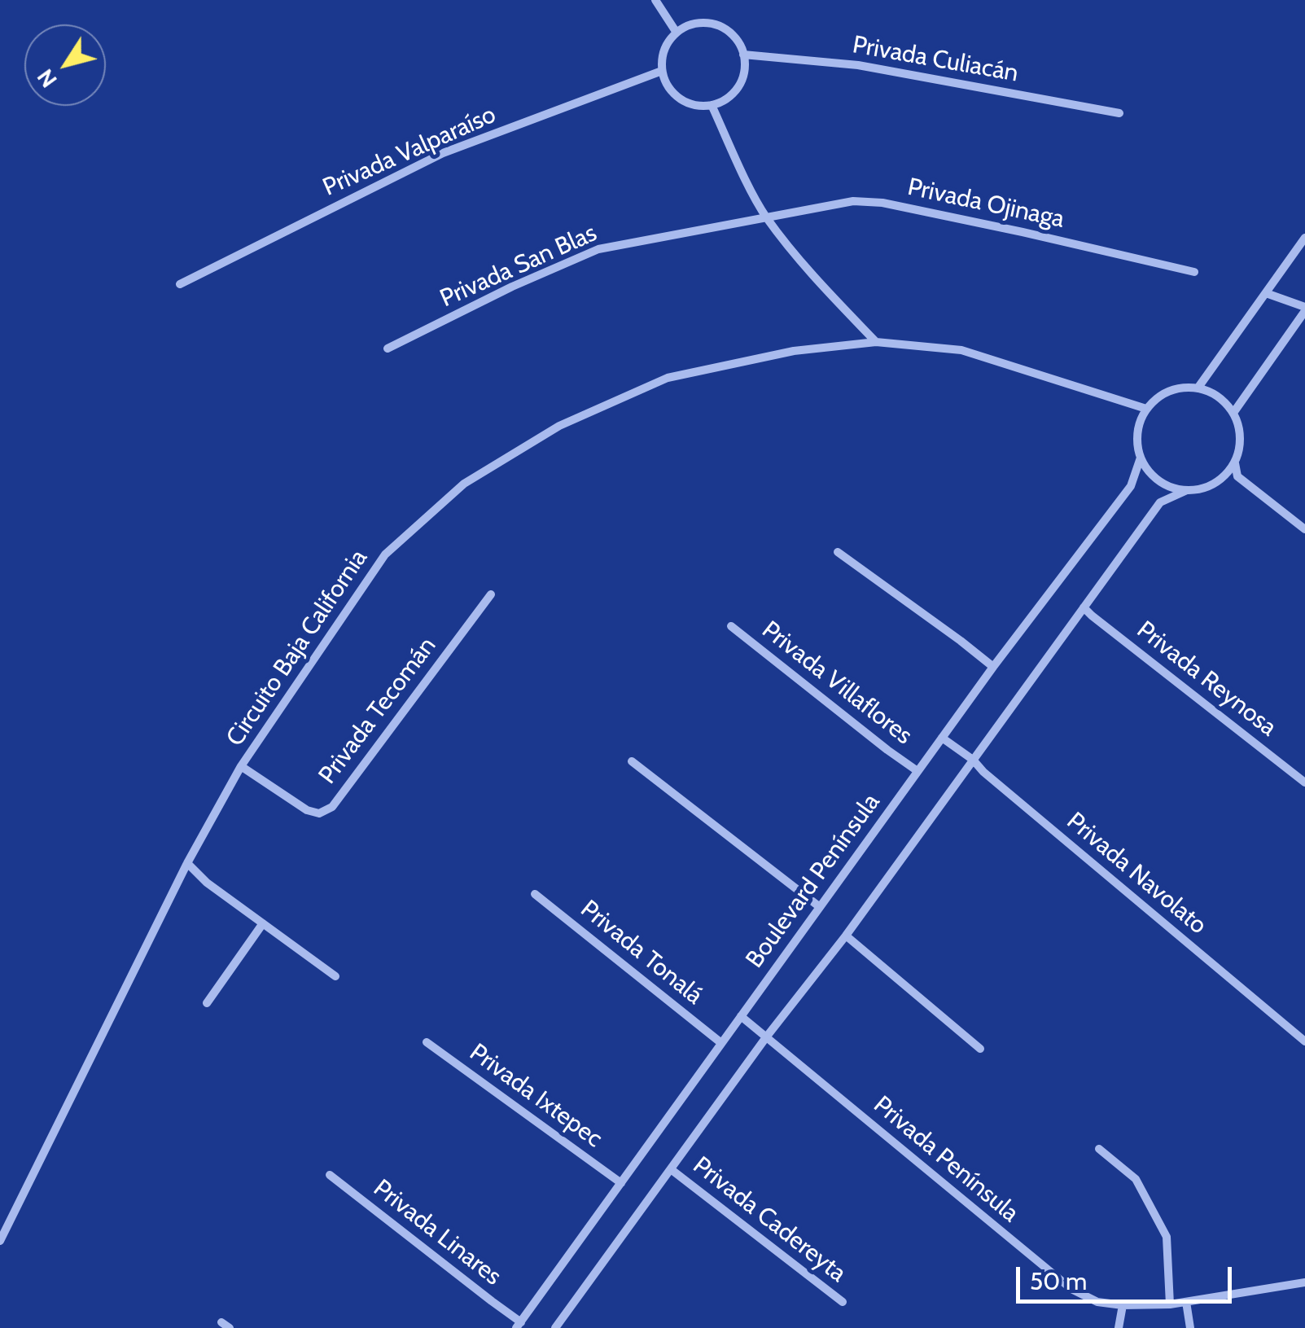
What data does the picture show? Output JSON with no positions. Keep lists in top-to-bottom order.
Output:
{
  "streets": {
    "street": [
      "Privada Culiacán",
      "Privada Valparaíso",
      "Privada Ojinaga",
      "Privada San Blas",
      "Circuito Baja California",
      "Privada Reynosa",
      "Privada Villaflores",
      "Privada Tecomán",
      "Privada Navolato",
      "Boulevard Península",
      "Privada Tonalá",
      "Privada Ixtepec",
      "Privada Península",
      "Privada Cadereyta",
      "Privada Linares"
    ]
  },
  "crossings": [
    ["Privada Culiacán", "Privada Valparaíso"],
    ["Privada Ojinaga", "Privada San Blas"],
    ["Circuito Baja California", "Privada Tecomán"],
    ["Circuito Baja California", "Boulevard Península"],
    ["Privada Villaflores", "Boulevard Península"],
    ["Privada Navolato", "Boulevard Península"],
    ["Boulevard Península", "Privada Tonalá"],
    ["Boulevard Península", "Privada Ixtepec"],
    ["Boulevard Península", "Privada Península"],
    ["Boulevard Península", "Privada Linares"]
  ],
  "scale_bar": "50 m",
  "north": "bottom left"
}
